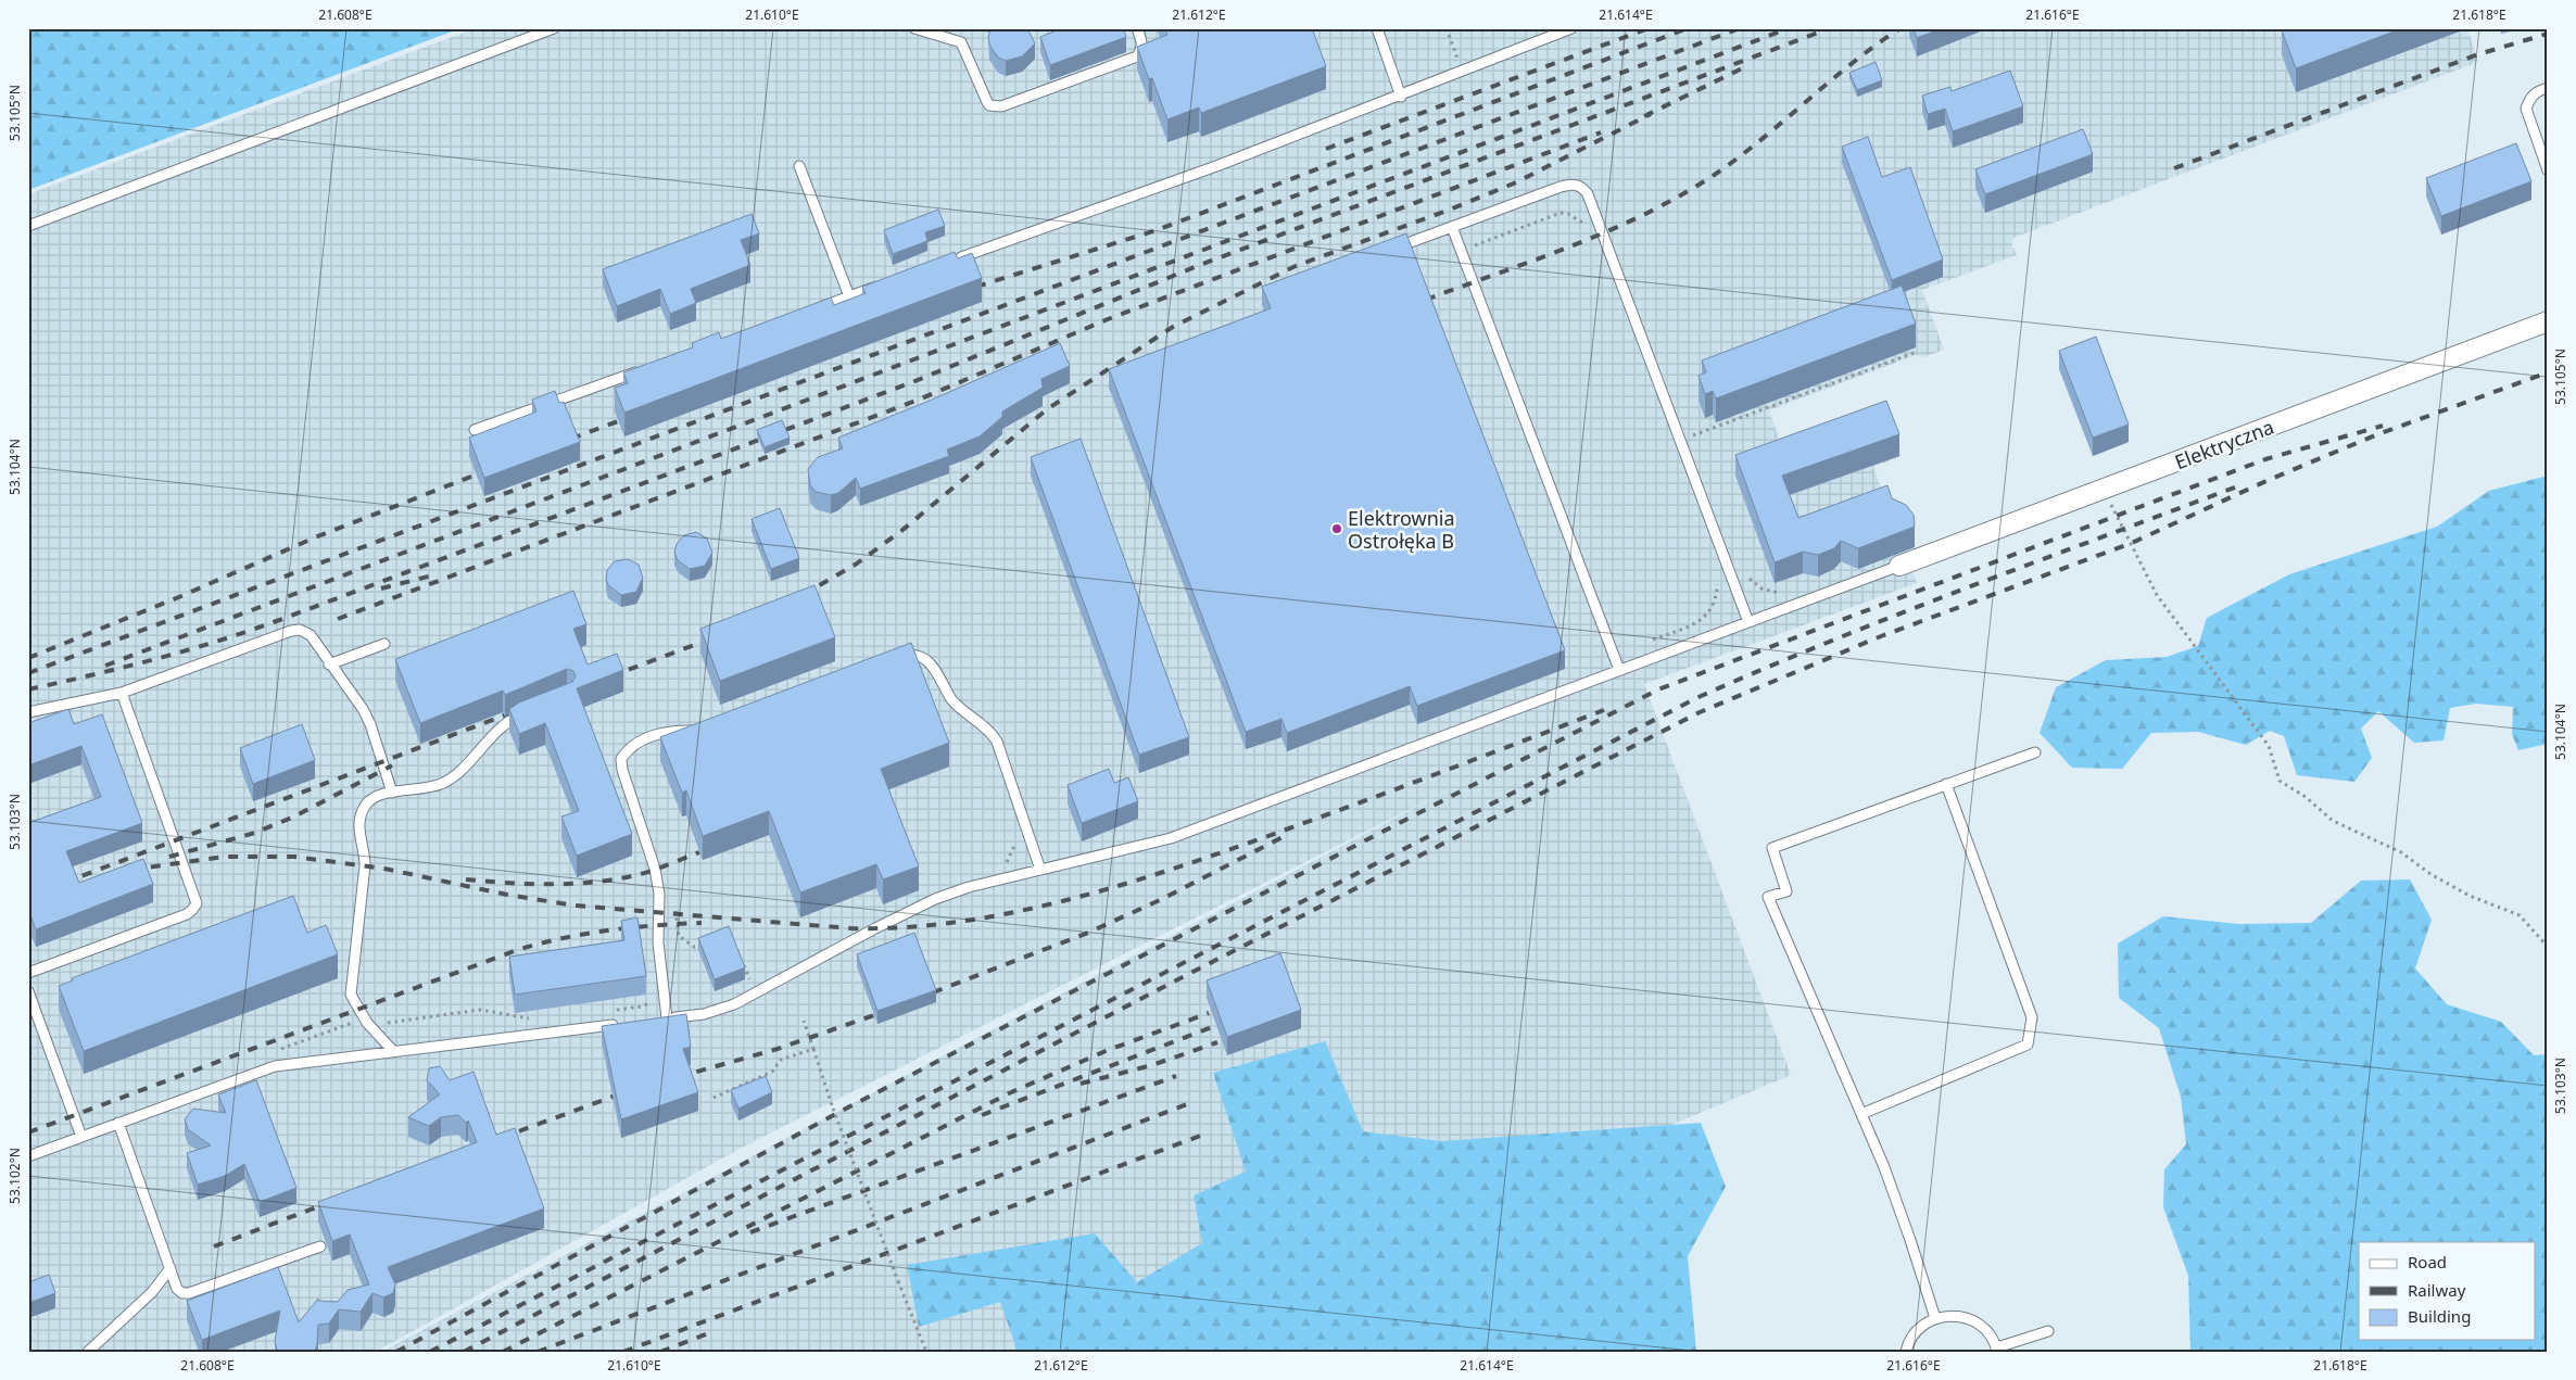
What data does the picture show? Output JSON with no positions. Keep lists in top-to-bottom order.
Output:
{
  "streets": {
    "street": ["Elektryczna"]
  },
  "places": ["Elektrownia Ostrołęka B"],
  "legend": ["Road", "Railway", "Building"],
  "coordinates": [
    "21.608°E",
    "21.610°E",
    "21.612°E",
    "21.614°E",
    "21.616°E",
    "21.618°E",
    "53.105°N",
    "53.104°N",
    "53.103°N",
    "53.102°N"
  ]
}
